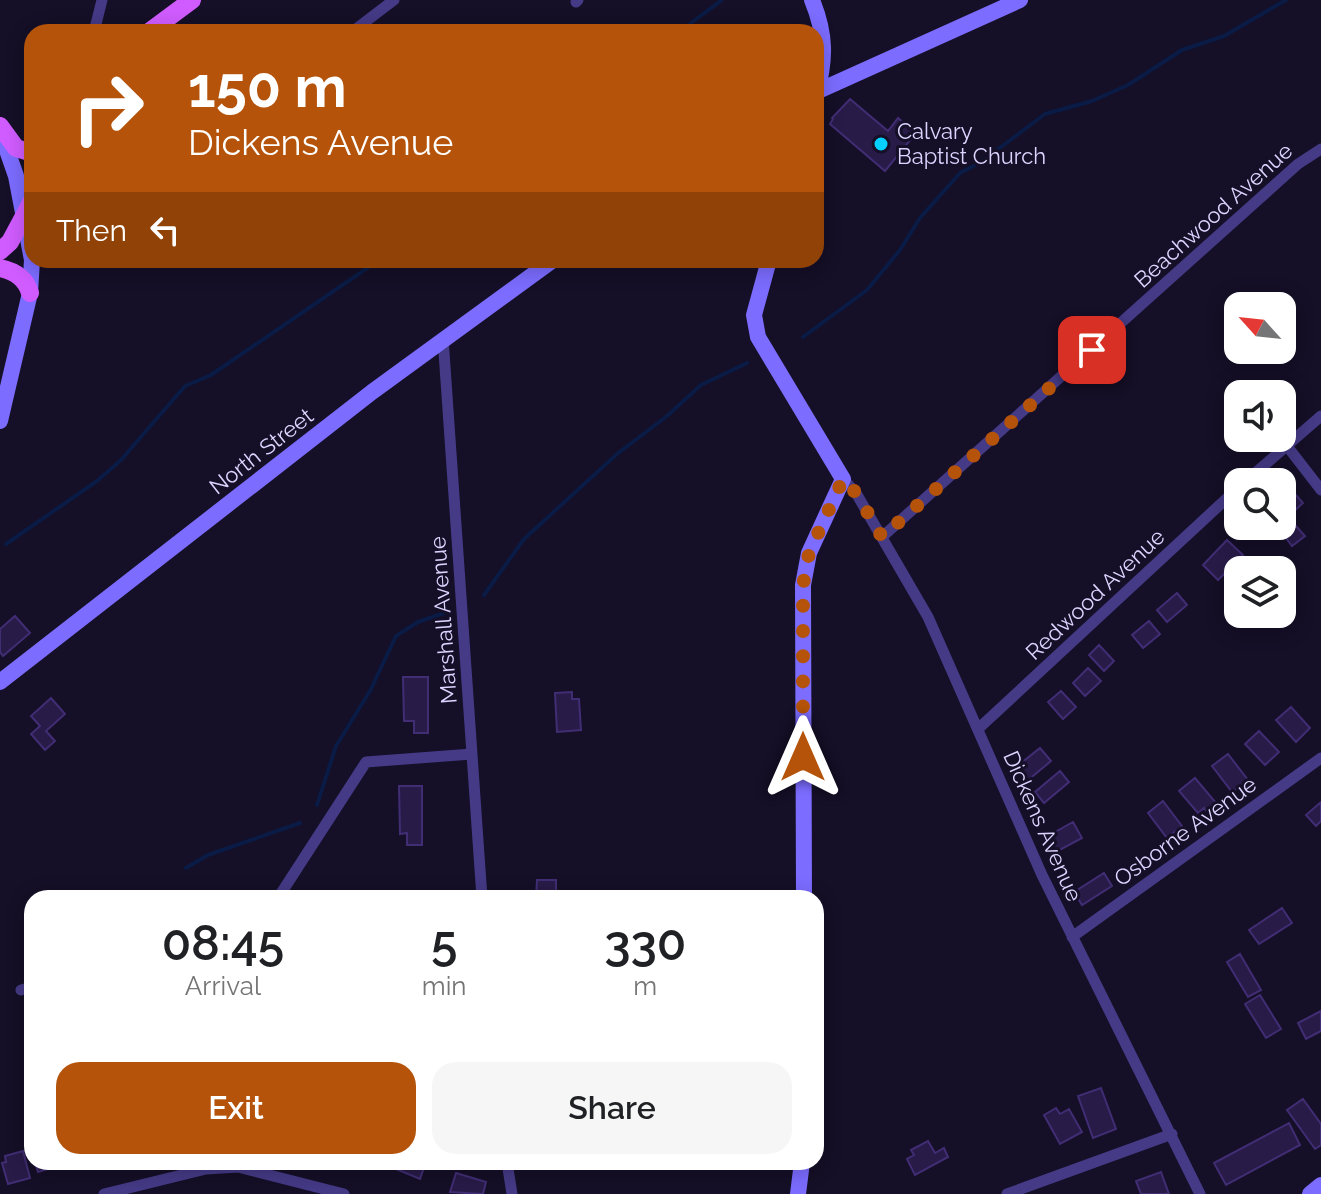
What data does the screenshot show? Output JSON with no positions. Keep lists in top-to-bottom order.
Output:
{
  "streets": {
    "street": [
      "Beachwood Avenue",
      "North Street",
      "Redwood Avenue",
      "Marshall Avenue",
      "Dickens Avenue",
      "Osborne Avenue"
    ]
  },
  "crossings": [
    ["Beachwood Avenue", "Dickens Avenue"],
    ["North Street", "Marshall Avenue"],
    ["Redwood Avenue", "Dickens Avenue"],
    ["Dickens Avenue", "Osborne Avenue"]
  ],
  "places": ["Calvary Baptist Church"],
  "north": "top left",
  "page": {
    "turn": ["150 m", "Dickens Avenue"],
    "then": "Then",
    "eta": [
      "08:45",
      "Arrival",
      "5",
      "min",
      "330",
      "m"
    ],
    "buttons": ["Exit", "Share"]
  }
}
